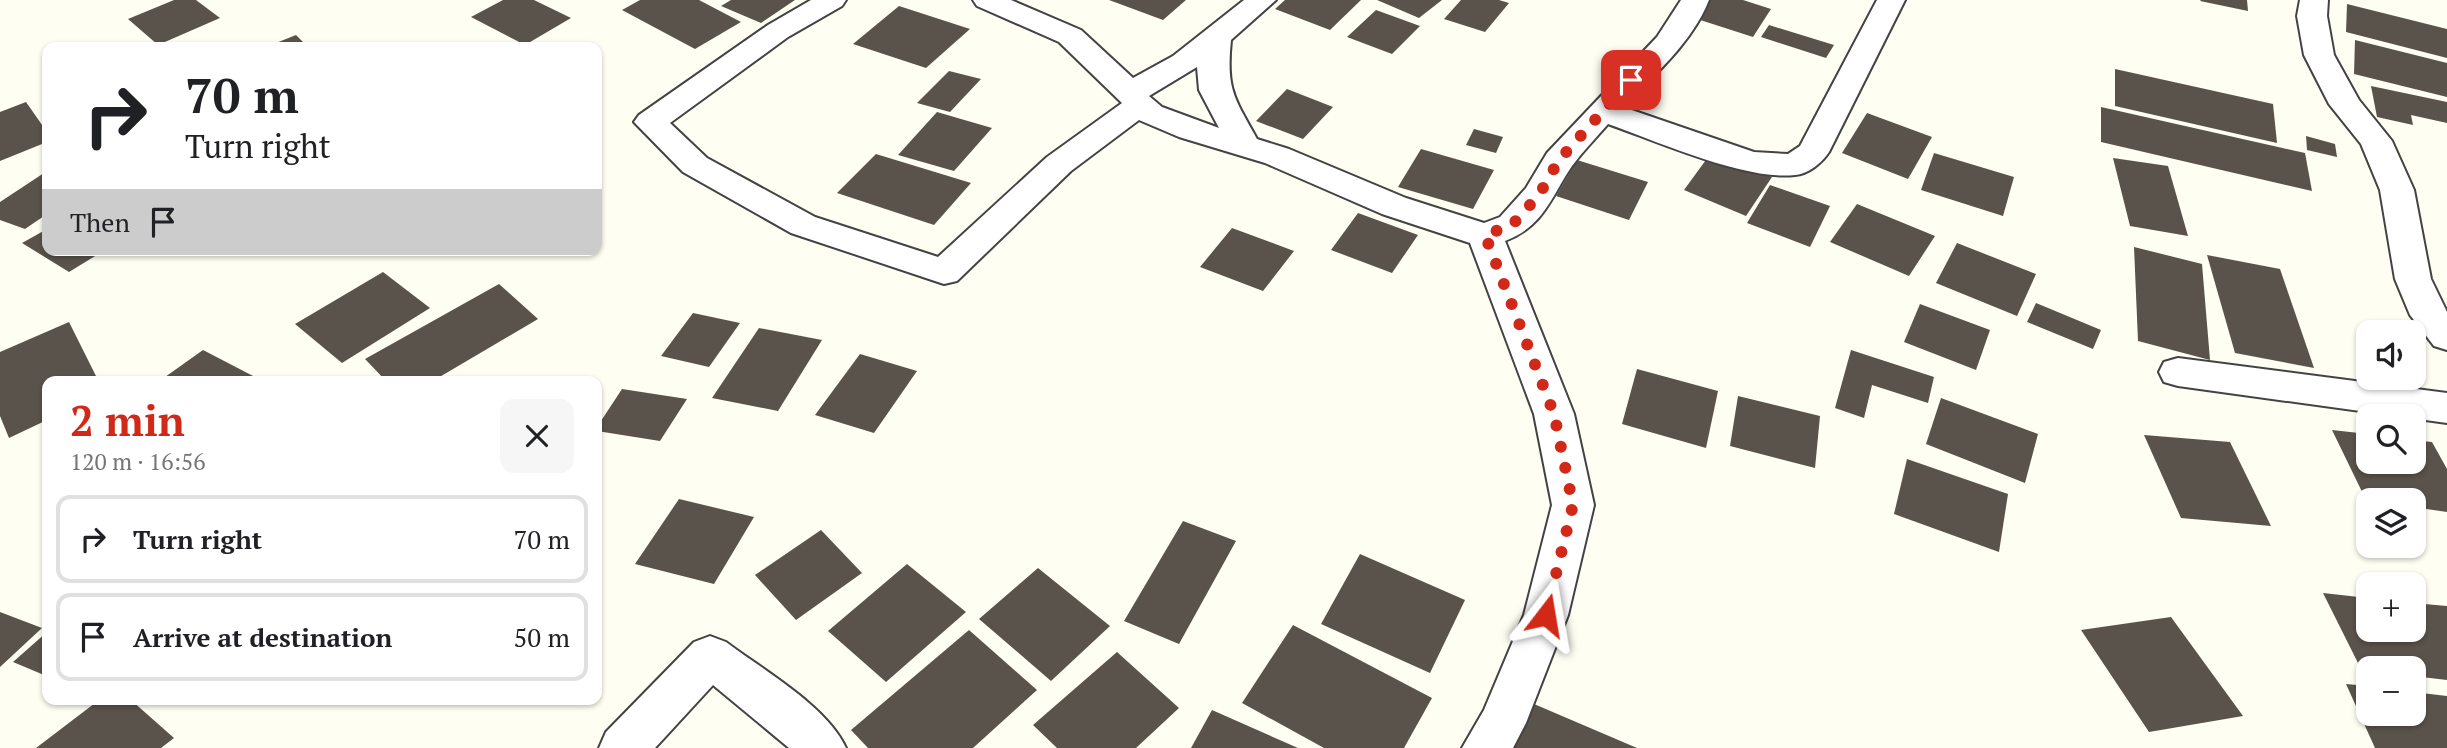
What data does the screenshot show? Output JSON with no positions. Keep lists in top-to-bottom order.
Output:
{
  "page": {
    "turn": ["70 m", "Turn right"],
    "then": "Then",
    "map_buttons": ["+", "−"],
    "heading": ["2 min", "120 m · 16:56"],
    "list": [
      {
        "name": "Turn right",
        "value": "70 m"
      },
      {
        "name": "Arrive at destination",
        "value": "50 m"
      }
    ]
  }
}
